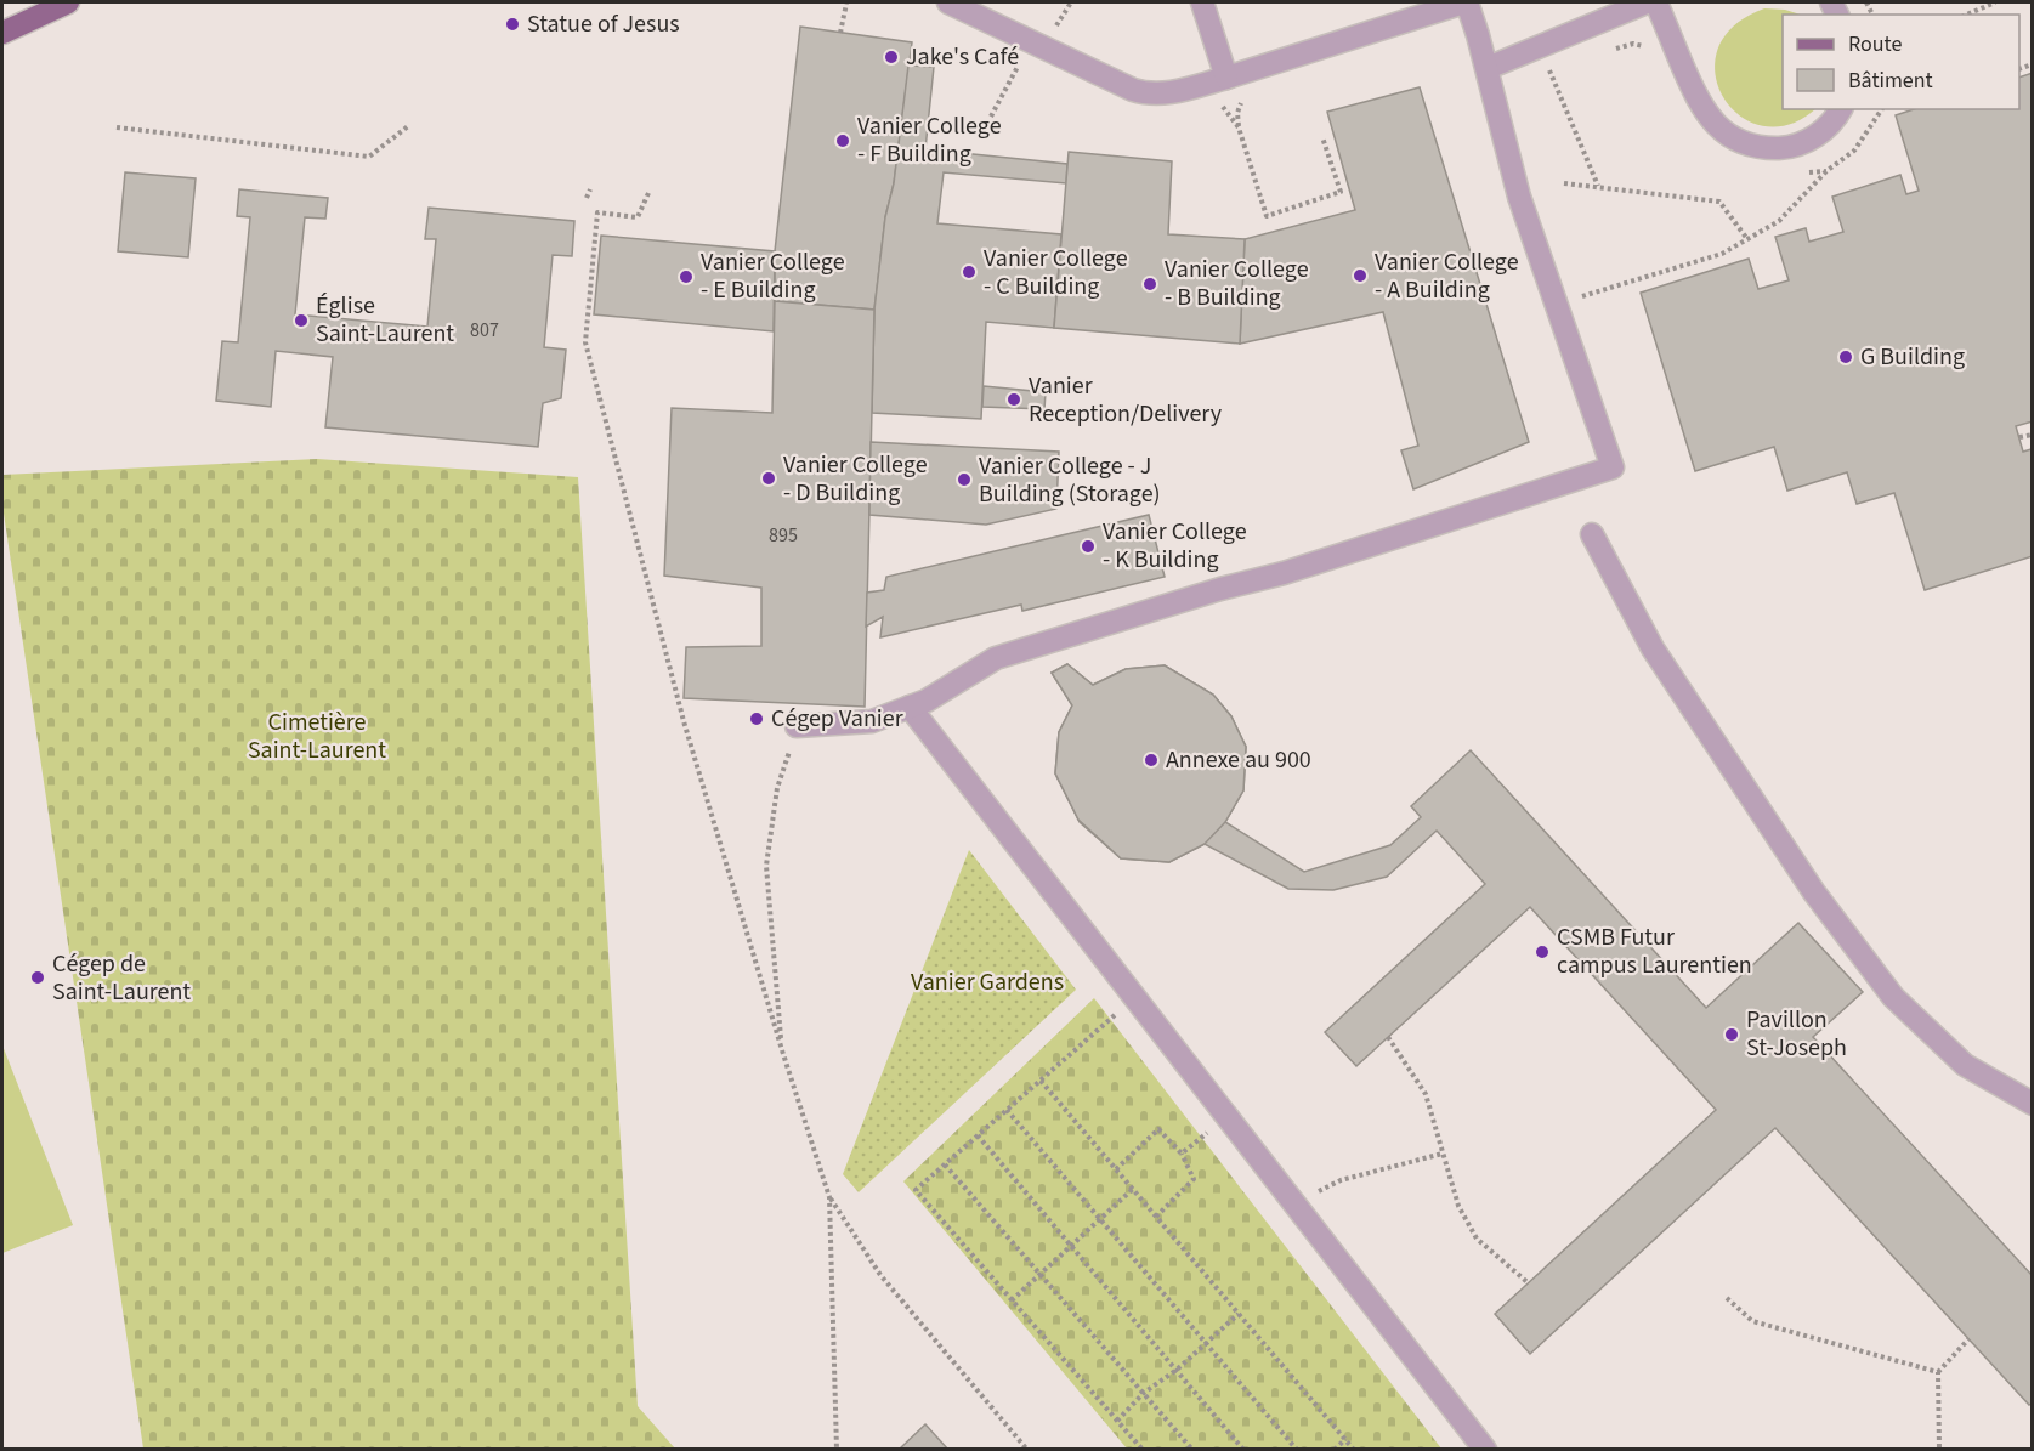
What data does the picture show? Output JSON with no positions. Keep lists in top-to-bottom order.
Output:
{
  "parks": ["Cimetière Saint-Laurent", "Vanier Gardens"],
  "places": [
    "Statue of Jesus",
    "Jake's Café",
    "Vanier College - F Building",
    "Vanier College - C Building",
    "Vanier College - A Building",
    "Vanier College - E Building",
    "Vanier College - B Building",
    "Église Saint-Laurent",
    "G Building",
    "Vanier Reception/Delivery",
    "Vanier College - D Building",
    "Vanier College - J Building (Storage)",
    "Vanier College - K Building",
    "Cégep Vanier",
    "Annexe au 900",
    "CSMB Futur campus Laurentien",
    "Cégep de Saint-Laurent",
    "Pavillon St-Joseph"
  ],
  "house_numbers": ["807", "895"],
  "legend": ["Route", "Bâtiment"]
}
